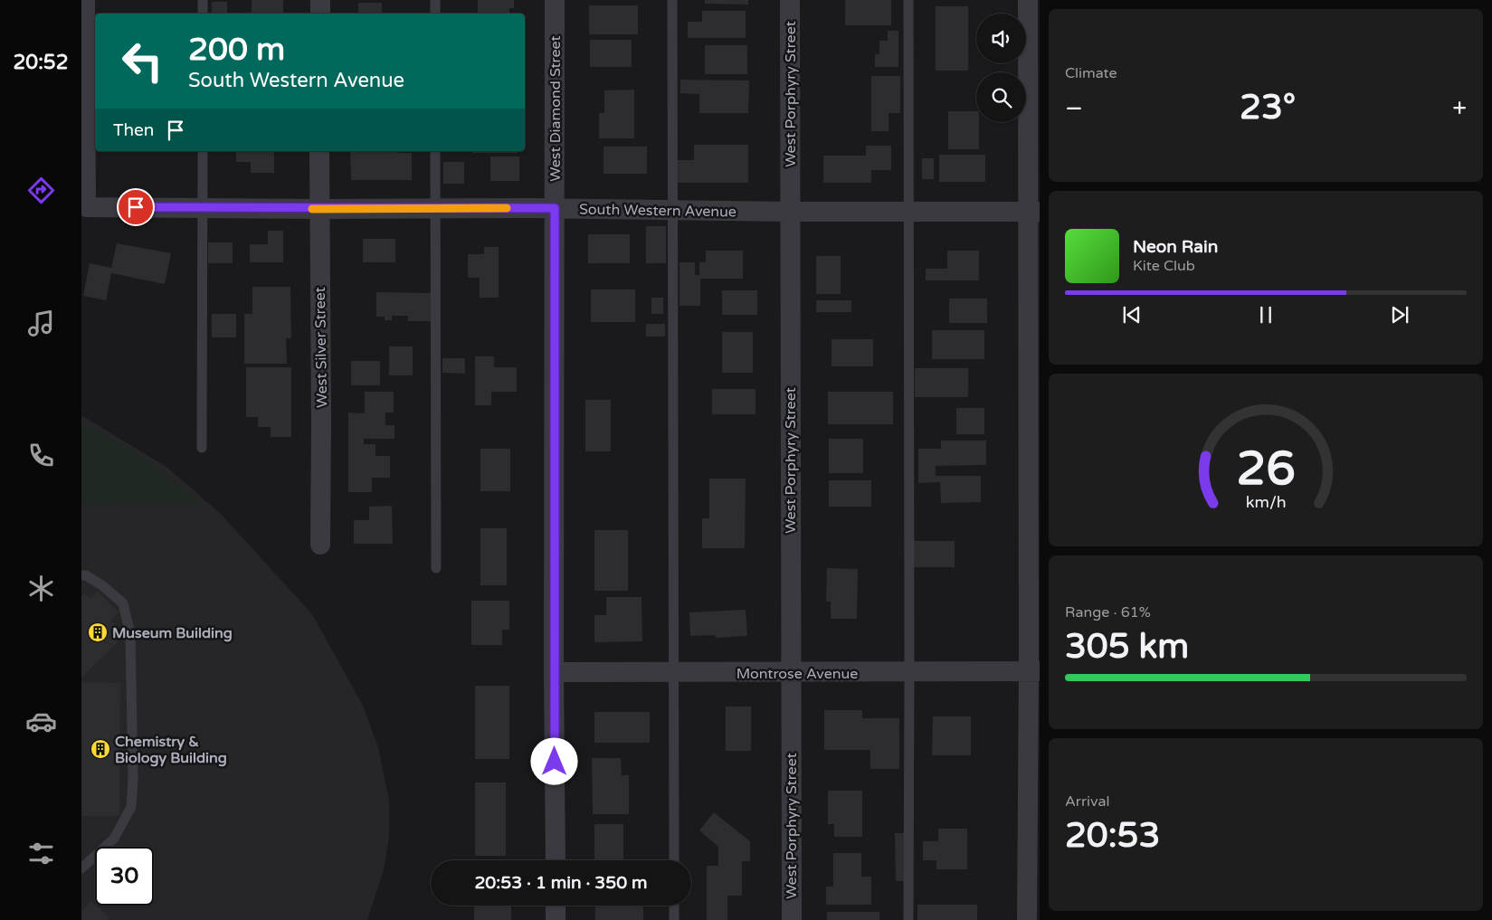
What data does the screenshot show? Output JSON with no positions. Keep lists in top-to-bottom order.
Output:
{
  "streets": {
    "street": [
      "West Porphyry Street",
      "West Diamond Street",
      "South Western Avenue",
      "West Silver Street",
      "Montrose Avenue"
    ]
  },
  "crossings": [
    ["West Porphyry Street", "South Western Avenue"],
    ["West Porphyry Street", "Montrose Avenue"],
    ["West Diamond Street", "South Western Avenue"],
    ["West Diamond Street", "Montrose Avenue"],
    ["South Western Avenue", "West Silver Street"]
  ],
  "places": {
    "building": ["Museum Building", "Chemistry & Biology Building"]
  },
  "page": {
    "tabs": "20:52",
    "tile": [
      "Climate",
      ["Range · 61%", "305 km"],
      ["Arrival", "20:53"]
    ],
    "turn": ["200 m", "South Western Avenue"],
    "heat": ["−", "23°", "+"],
    "then": "Then",
    "song": ["Neon Rain", "Kite Club"],
    "limit": "30",
    "trip": "20:53 · 1 min · 350 m",
    "gauge": ["26", "km/h"]
  }
}
